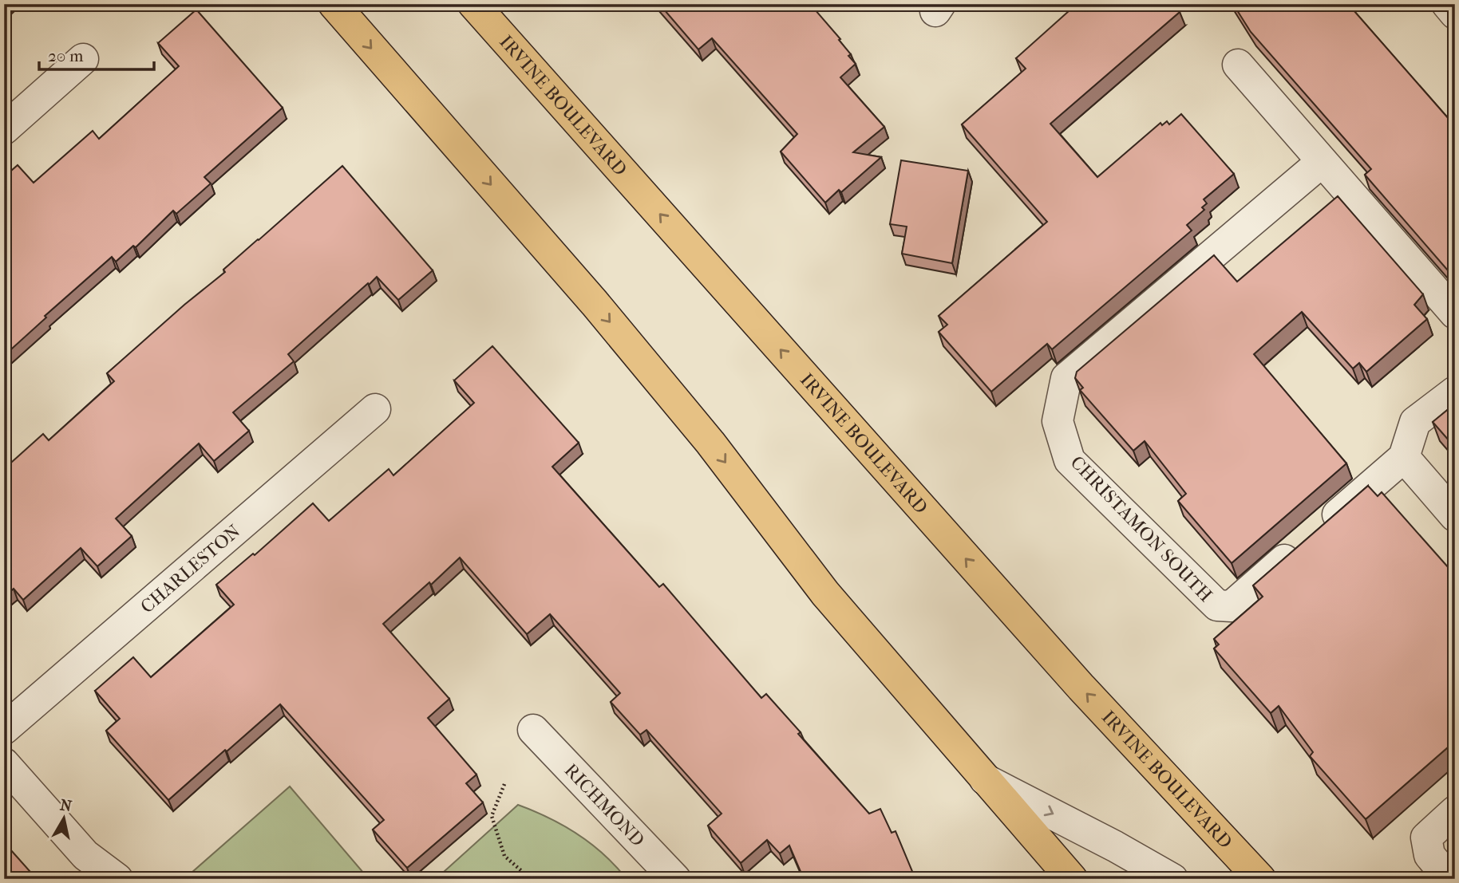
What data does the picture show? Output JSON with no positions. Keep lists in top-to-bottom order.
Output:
{
  "streets": {
    "main road": ["IRVINE BOULEVARD"],
    "street": ["CHRISTAMON SOUTH", "CHARLESTON", "RICHMOND"]
  },
  "scale_bar": "20 m",
  "north": "top"
}
